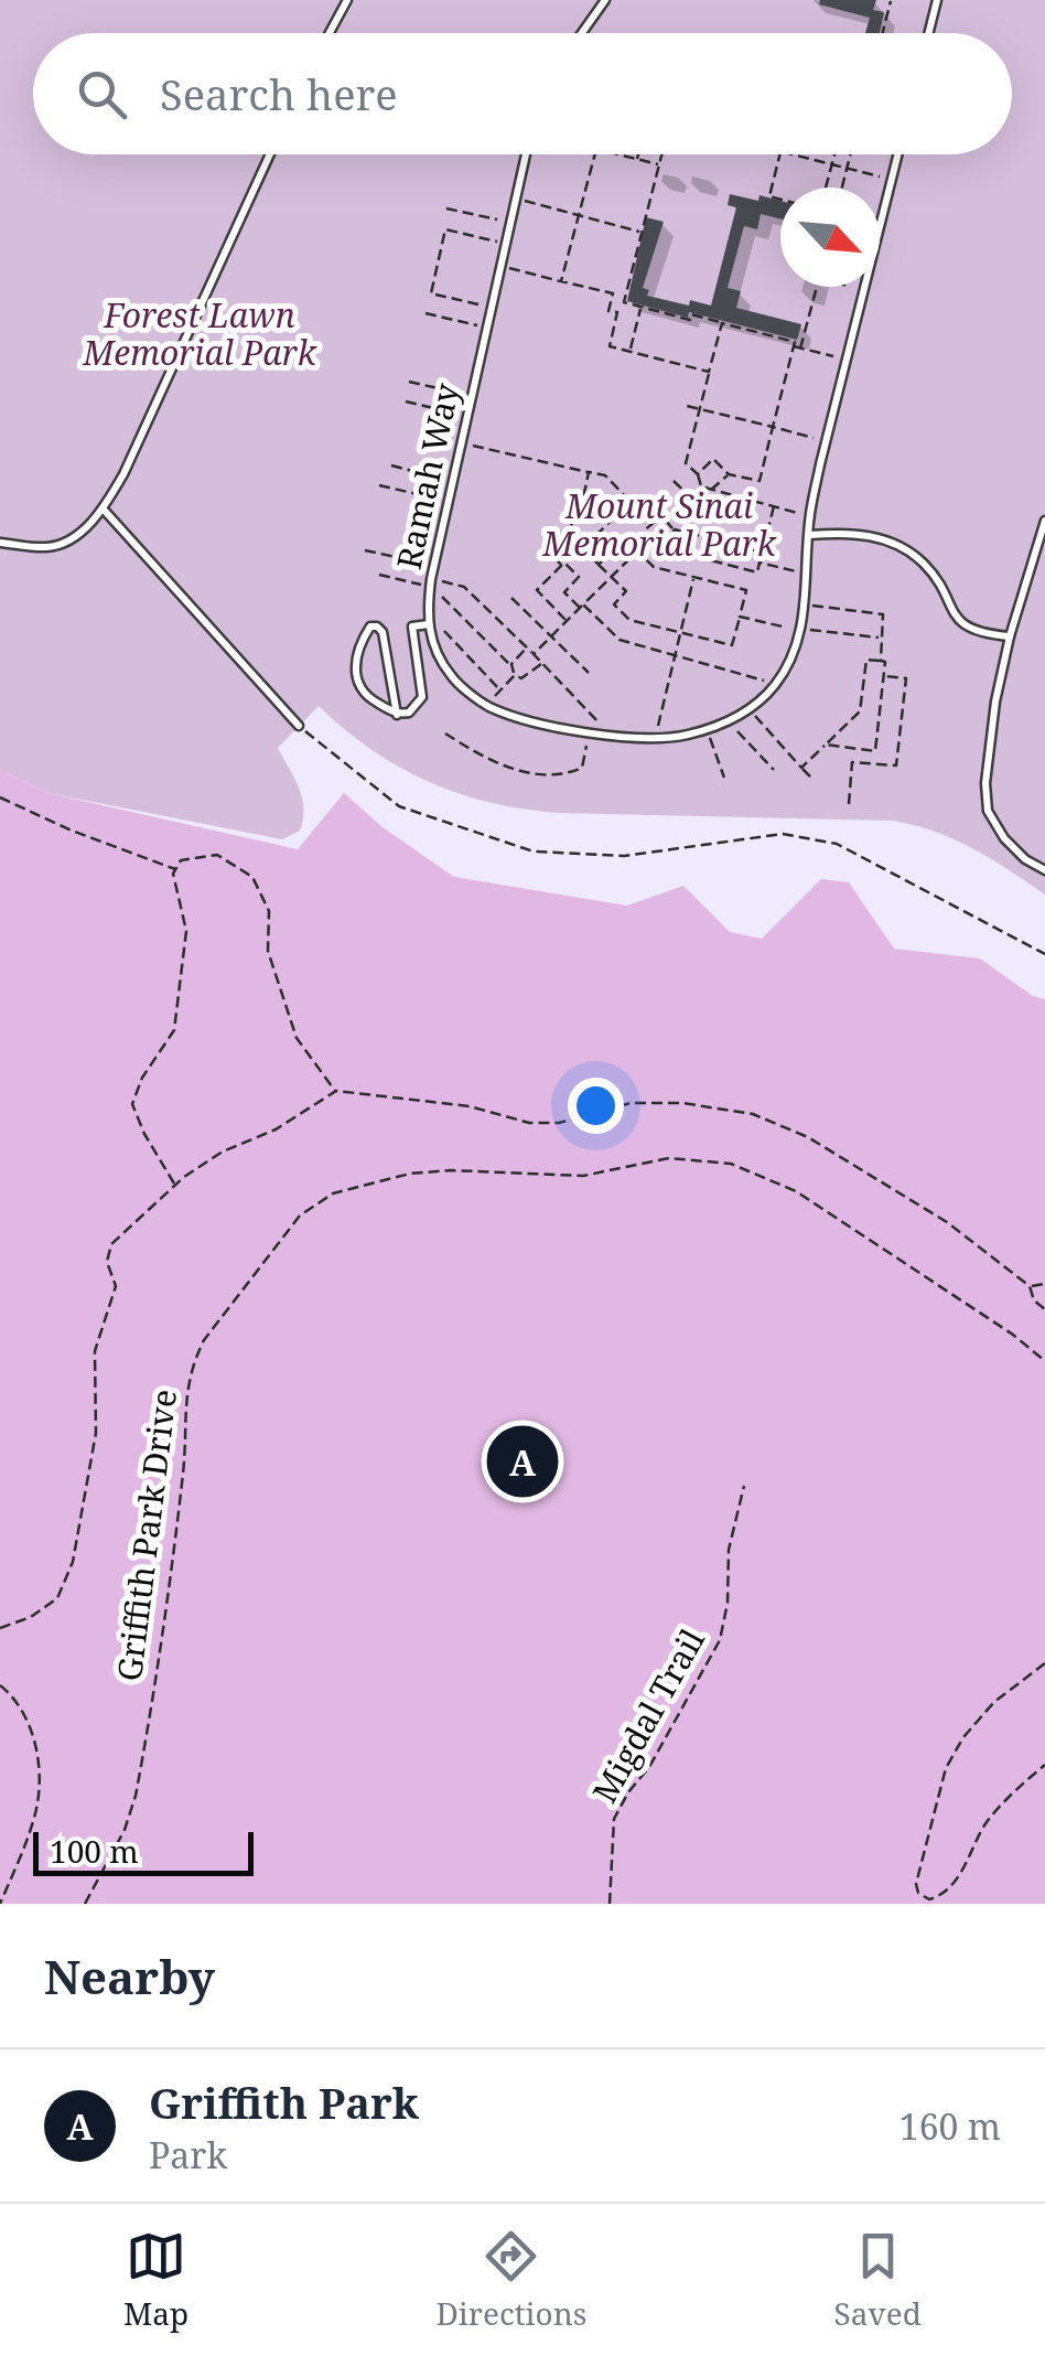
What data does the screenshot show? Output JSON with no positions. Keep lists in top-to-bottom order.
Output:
{
  "streets": {
    "lane": ["Ramah Way"],
    "path": ["Griffith Park Drive", "Migdal Trail"]
  },
  "parks": ["Forest Lawn Memorial Park", "Mount Sinai Memorial Park"],
  "scale_bar": "100 m",
  "north": "bottom right",
  "page": {
    "search": "Search here",
    "pins": "A",
    "scale": "100 m",
    "heading": "Nearby",
    "list": [
      {
        "mark": "A",
        "name": "Griffith Park",
        "note": "Park",
        "value": "160 m"
      }
    ],
    "nav": ["Map", "Directions", "Saved"]
  }
}
